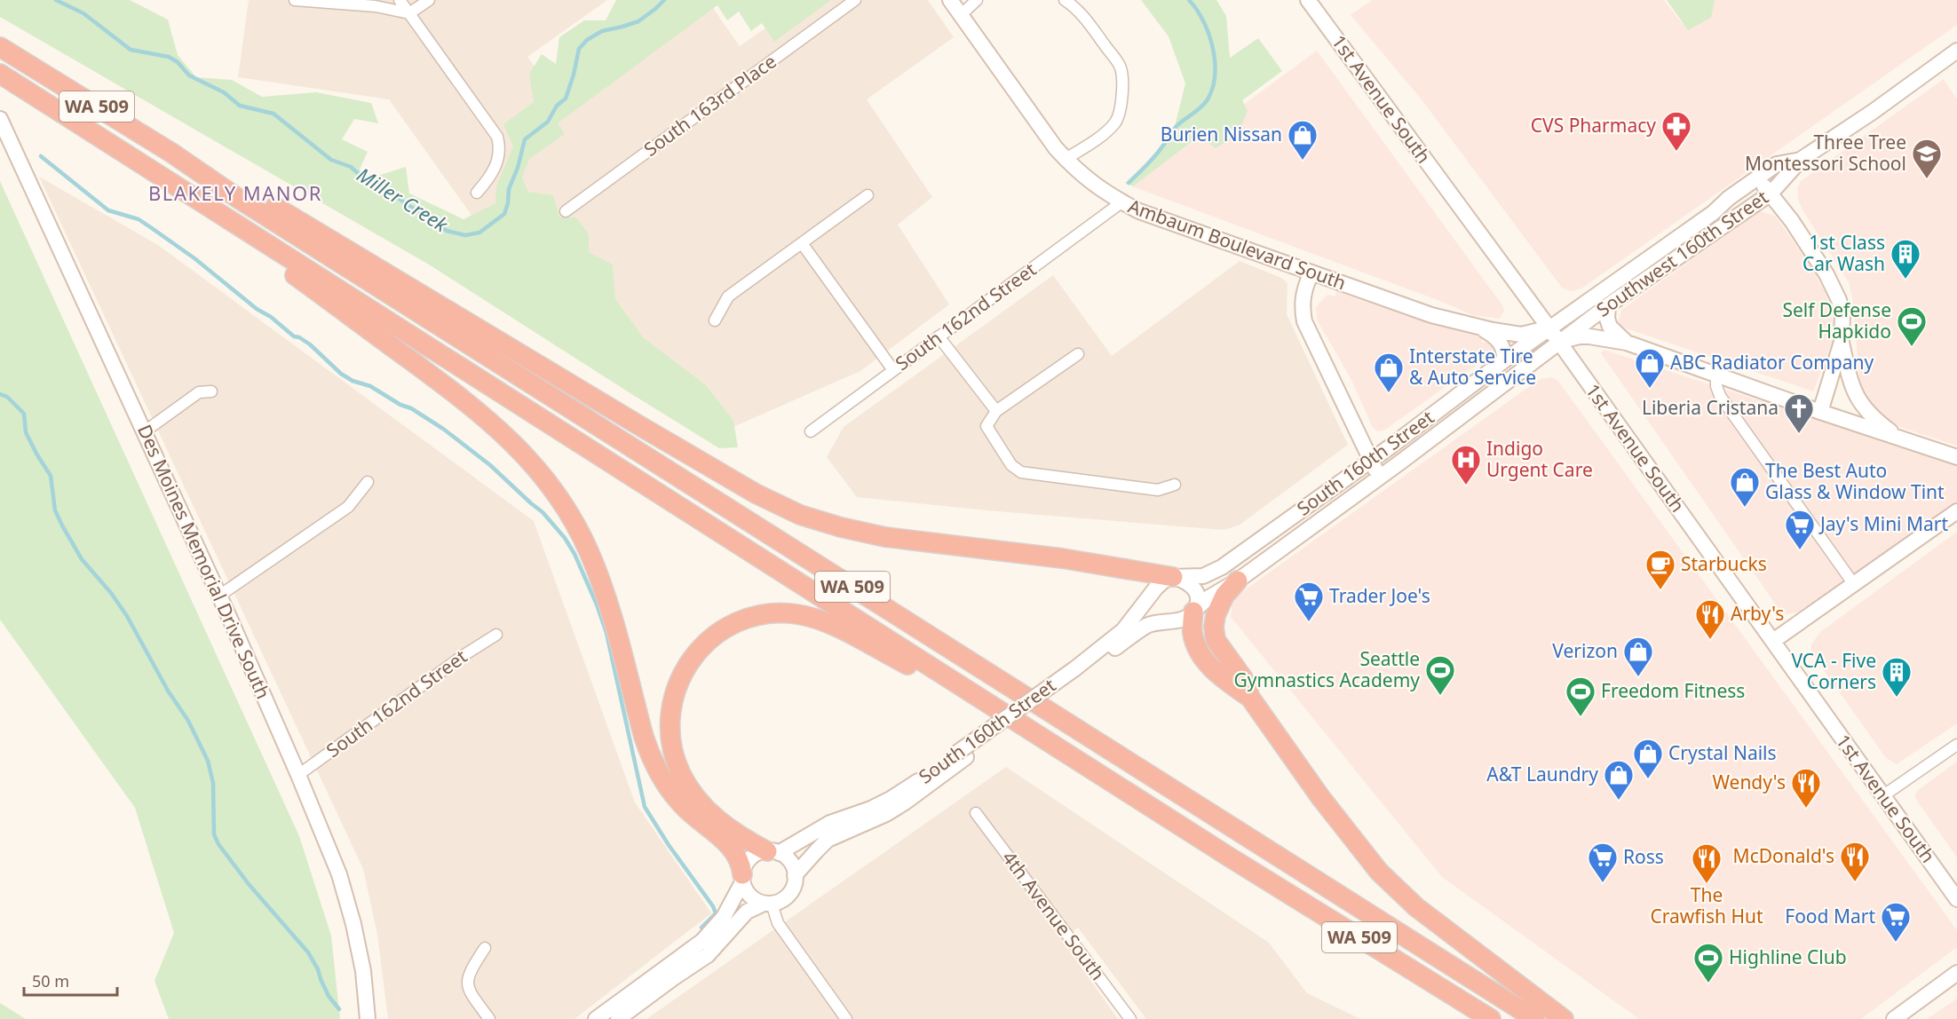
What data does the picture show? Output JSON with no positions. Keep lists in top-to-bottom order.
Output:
{
  "streets": {
    "highway": ["WA 509"],
    "main road": [
      "1st Avenue South",
      "Ambaum Boulevard South",
      "Southwest 160th Street",
      "South 160th Street",
      "Des Moines Memorial Drive South"
    ],
    "street": ["South 163rd Place", "South 162nd Street", "4th Avenue South"]
  },
  "crossings": [
    ["1st Avenue South", "Ambaum Boulevard South"],
    ["1st Avenue South", "Southwest 160th Street"],
    ["1st Avenue South", "South 160th Street"],
    ["Ambaum Boulevard South", "Southwest 160th Street"],
    ["Ambaum Boulevard South", "South 162nd Street"],
    ["Ambaum Boulevard South", "South 160th Street"],
    ["Southwest 160th Street", "South 160th Street"],
    ["South 162nd Street", "Des Moines Memorial Drive South"]
  ],
  "districts": ["BLAKELY MANOR"],
  "water": ["Miller Creek"],
  "places": {
    "pharmacy": ["CVS Pharmacy"],
    "shop": [
      "Burien Nissan",
      "ABC Radiator Company",
      "Interstate Tire & Auto Service",
      "The Best Auto Glass & Window Tint",
      "Verizon",
      "Crystal Nails",
      "A&T Laundry"
    ],
    "school or university": ["Three Tree Montessori School"],
    "building": ["1st Class Car Wash", "VCA - Five Corners"],
    "sports": [
      "Self Defense Hapkido",
      "Seattle Gymnastics Academy",
      "Freedom Fitness",
      "Highline Club"
    ],
    "church": ["Liberia Cristana"],
    "hospital": ["Indigo Urgent Care"],
    "supermarket": [
      "Jay's Mini Mart",
      "Trader Joe's",
      "Ross",
      "Food Mart"
    ],
    "cafe": ["Starbucks"],
    "restaurant": [
      "Arby's",
      "Wendy's",
      "McDonald's",
      "The Crawfish Hut"
    ]
  },
  "scale_bar": "50 m"
}
